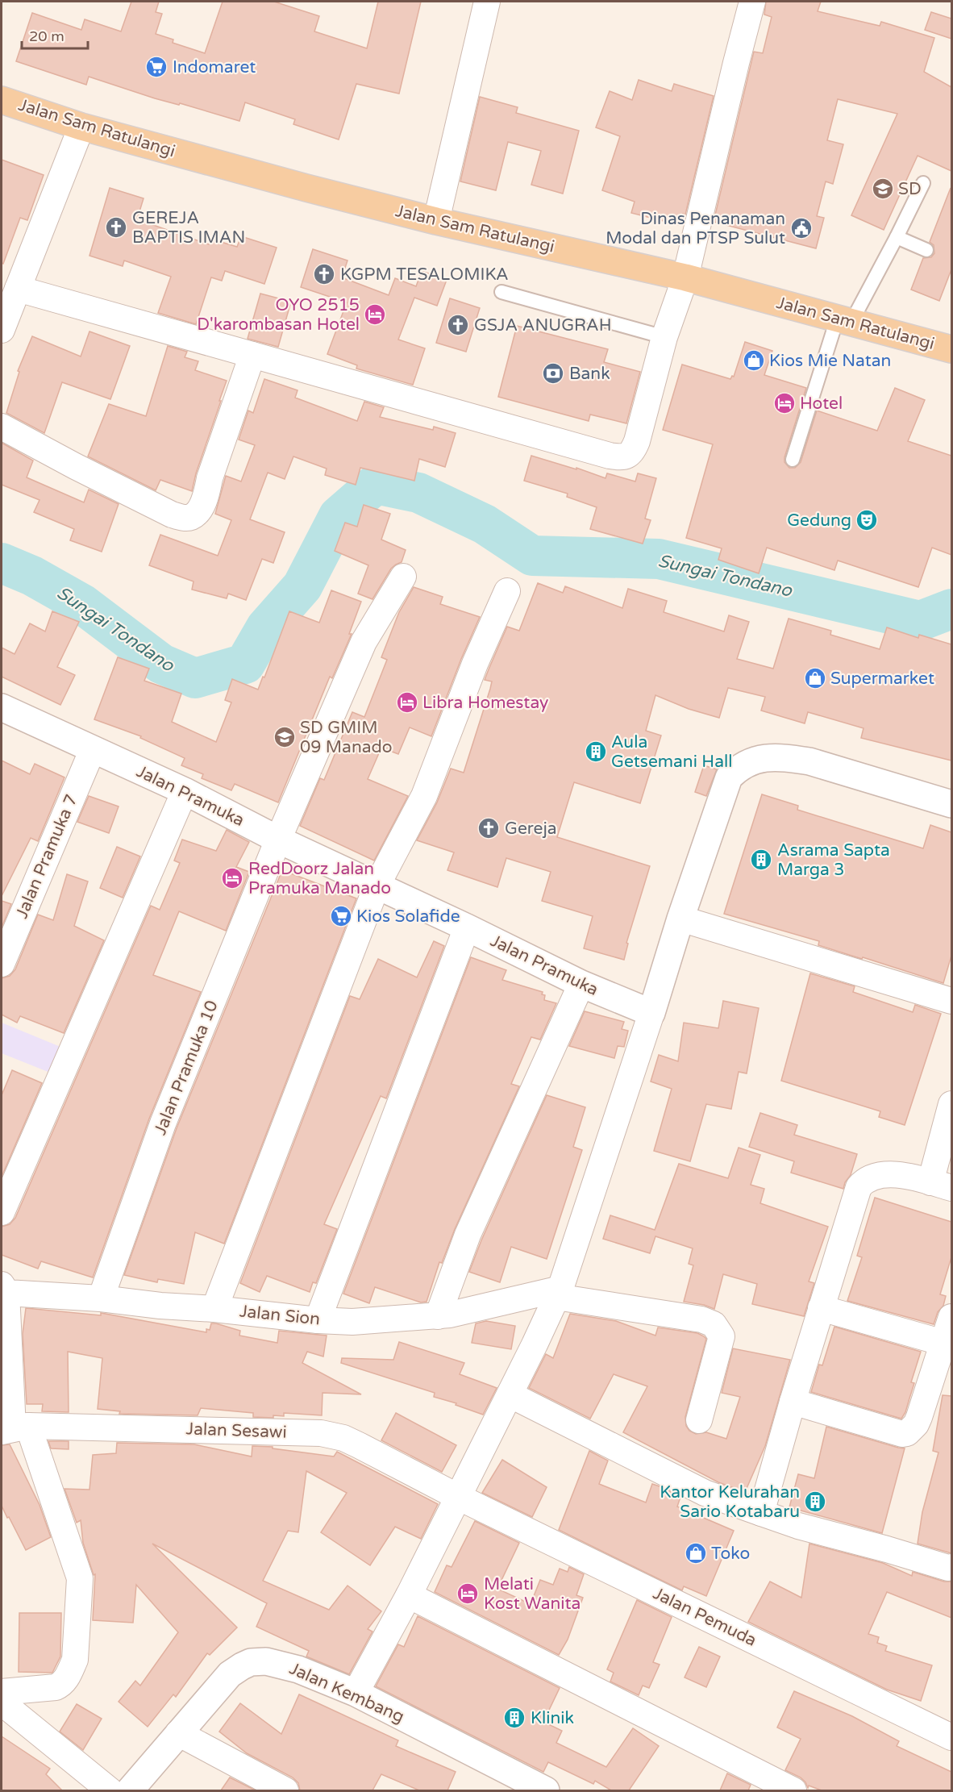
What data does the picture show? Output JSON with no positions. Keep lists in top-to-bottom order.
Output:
{
  "streets": {
    "main road": ["Jalan Sam Ratulangi"],
    "street": [
      "Jalan Pramuka",
      "Jalan Pramuka 7",
      "Jalan Pramuka 10",
      "Jalan Sion",
      "Jalan Sesawi",
      "Jalan Pemuda",
      "Jalan Kembang"
    ]
  },
  "crossings": [
    ["Jalan Pramuka", "Jalan Pramuka 7"],
    ["Jalan Pramuka", "Jalan Pramuka 10"],
    ["Jalan Pramuka 10", "Jalan Sion"],
    ["Jalan Sesawi", "Jalan Pemuda"]
  ],
  "water": ["Sungai Tondano"],
  "places": {
    "supermarket": ["Indomaret", "Kios Solafide"],
    "school or university": ["SD", "SD GMIM 09 Manado"],
    "church": [
      "GEREJA BAPTIS IMAN",
      "KGPM TESALOMIKA",
      "GSJA ANUGRAH",
      "Gereja"
    ],
    "public building": ["Dinas Penanaman Modal dan PTSP Sulut"],
    "hotel": [
      "OYO 2515 D'karombasan Hotel",
      "Hotel",
      "Libra Homestay",
      "RedDoorz Jalan Pramuka Manado",
      "Melati Kost Wanita"
    ],
    "shop": ["Kios Mie Natan", "Supermarket", "Toko"],
    "bank": ["Bank"],
    "theatre": ["Gedung"],
    "building": [
      "Aula Getsemani Hall",
      "Asrama Sapta Marga 3",
      "Kantor Kelurahan Sario Kotabaru",
      "Klinik"
    ]
  },
  "scale_bar": "20 m"
}
